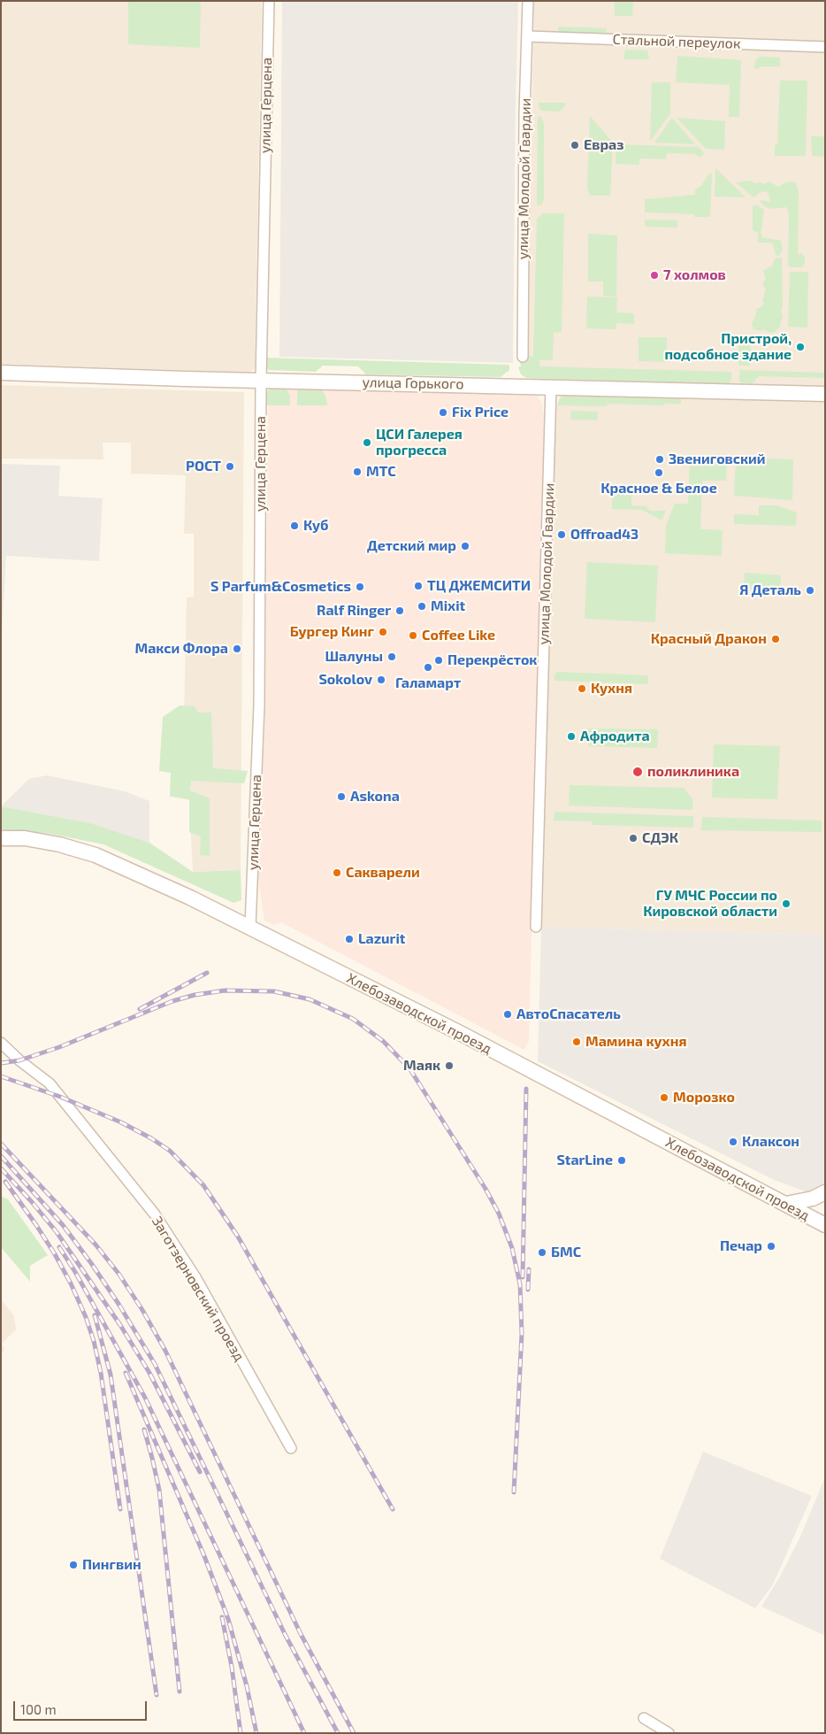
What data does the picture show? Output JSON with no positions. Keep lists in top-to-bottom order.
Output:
{
  "streets": {
    "street": [
      "Стальной переулок",
      "улица Герцена",
      "улица Молодой Гвардии",
      "улица Горького",
      "Хлебозаводской проезд",
      "Заготзерновский проезд"
    ]
  },
  "crossings": [
    ["Стальной переулок", "улица Молодой Гвардии"],
    ["улица Герцена", "улица Горького"],
    ["улица Герцена", "Хлебозаводской проезд"],
    ["улица Молодой Гвардии", "улица Горького"]
  ],
  "places": [
    "Евраз",
    "7 холмов",
    "Пристрой, подсобное здание",
    "Fix Price",
    "ЦСИ Галерея прогресса",
    "Звениговский",
    "РОСТ",
    "МТС",
    "Красное & Белое",
    "Куб",
    "Offroad43",
    "Детский мир",
    "ТЦ ДЖЕМСИТИ",
    "S Parfum&Cosmetics",
    "Я Деталь",
    "Mixit",
    "Ralf Ringer",
    "Бургер Кинг",
    "Coffee Like",
    "Красный Дракон",
    "Макси Флора",
    "Шалуны",
    "Перекрёсток",
    "Галамарт",
    "Sokolov",
    "Кухня",
    "Афродита",
    "поликлиника",
    "Askona",
    "СДЭК",
    "Сакварели",
    "ГУ МЧС России по Кировской области",
    "Lazurit",
    "АвтоСпасатель",
    "Мамина кухня",
    "Маяк",
    "Морозко",
    "Клаксон",
    "StarLine",
    "Печар",
    "БМС",
    "Пингвин"
  ],
  "scale_bar": "100 m"
}
